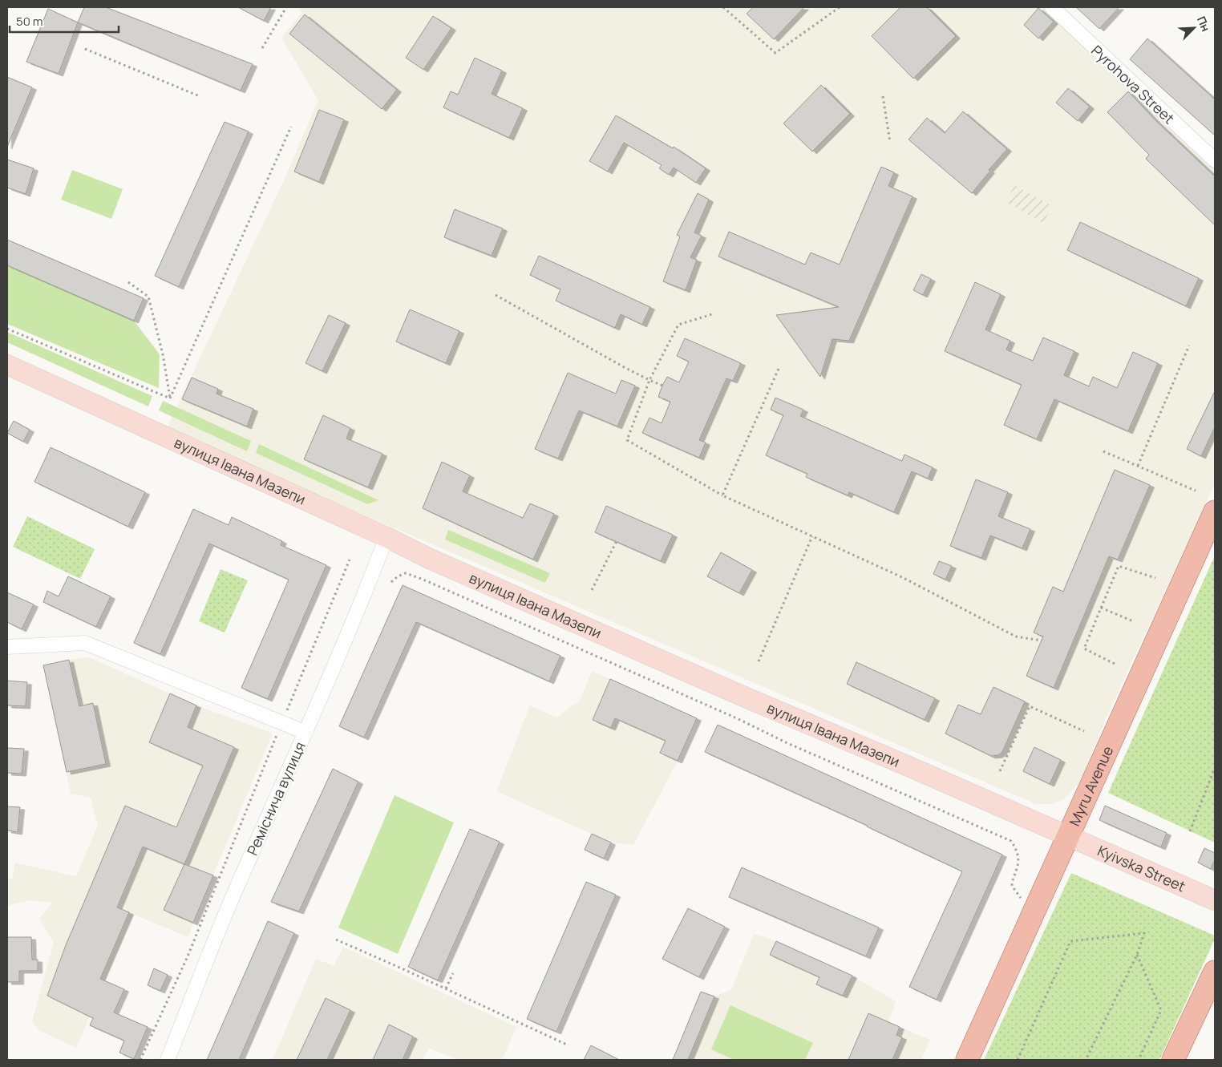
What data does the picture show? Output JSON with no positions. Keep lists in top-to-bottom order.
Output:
{
  "streets": {
    "main road": ["вулиця Івана Мазепи", "Myru Avenue", "Kyivska Street"],
    "street": ["Pyrohova Street", "Реміснича вулиця"]
  },
  "crossings": [
    ["вулиця Івана Мазепи", "Myru Avenue"],
    ["вулиця Івана Мазепи", "Реміснича вулиця"],
    ["вулиця Івана Мазепи", "Kyivska Street"],
    ["Myru Avenue", "Kyivska Street"]
  ],
  "scale_bar": "50 m",
  "north": "top right"
}
